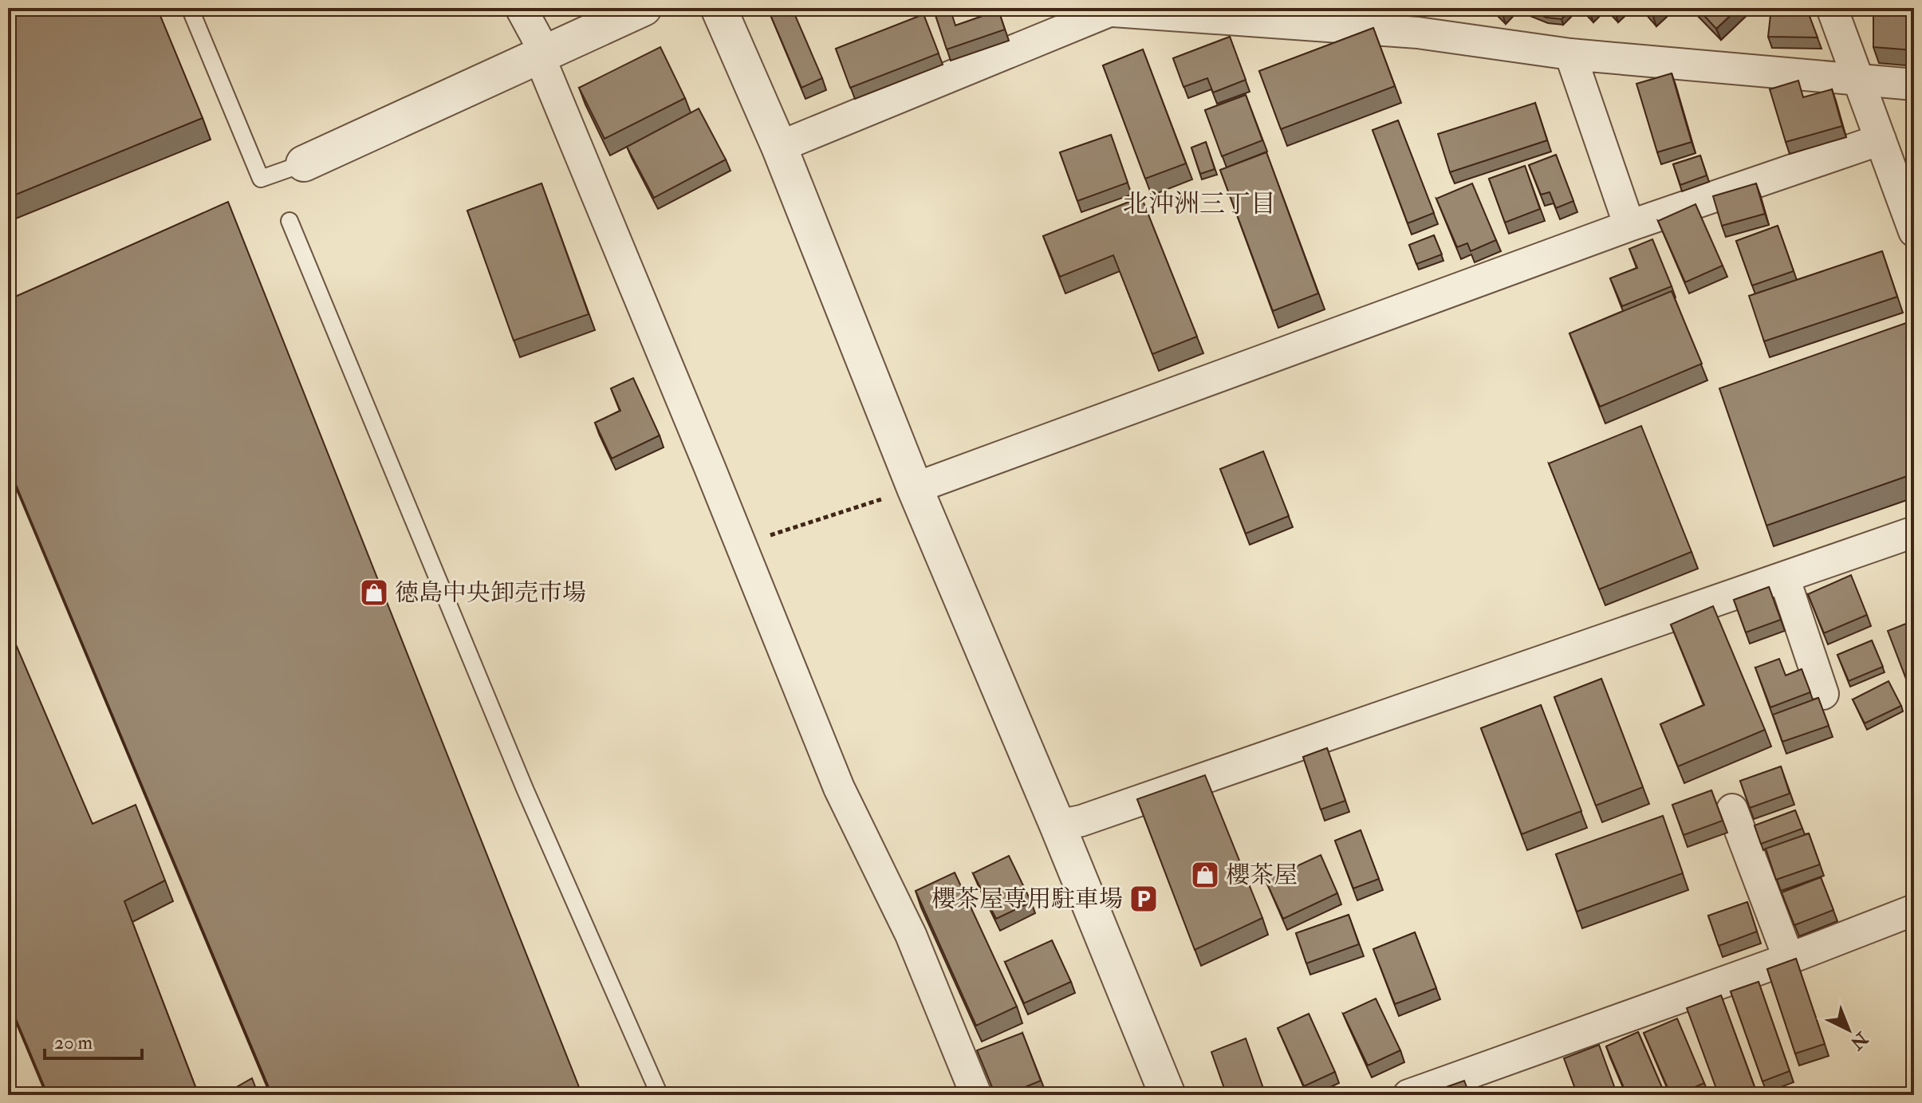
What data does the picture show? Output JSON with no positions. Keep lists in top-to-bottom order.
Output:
{
  "districts": ["北沖洲三丁目"],
  "places": {
    "shop": ["徳島中央卸売市場", "櫻茶屋"],
    "parking": ["櫻茶屋専用駐車場"]
  },
  "scale_bar": "20 m",
  "north": "bottom right"
}
